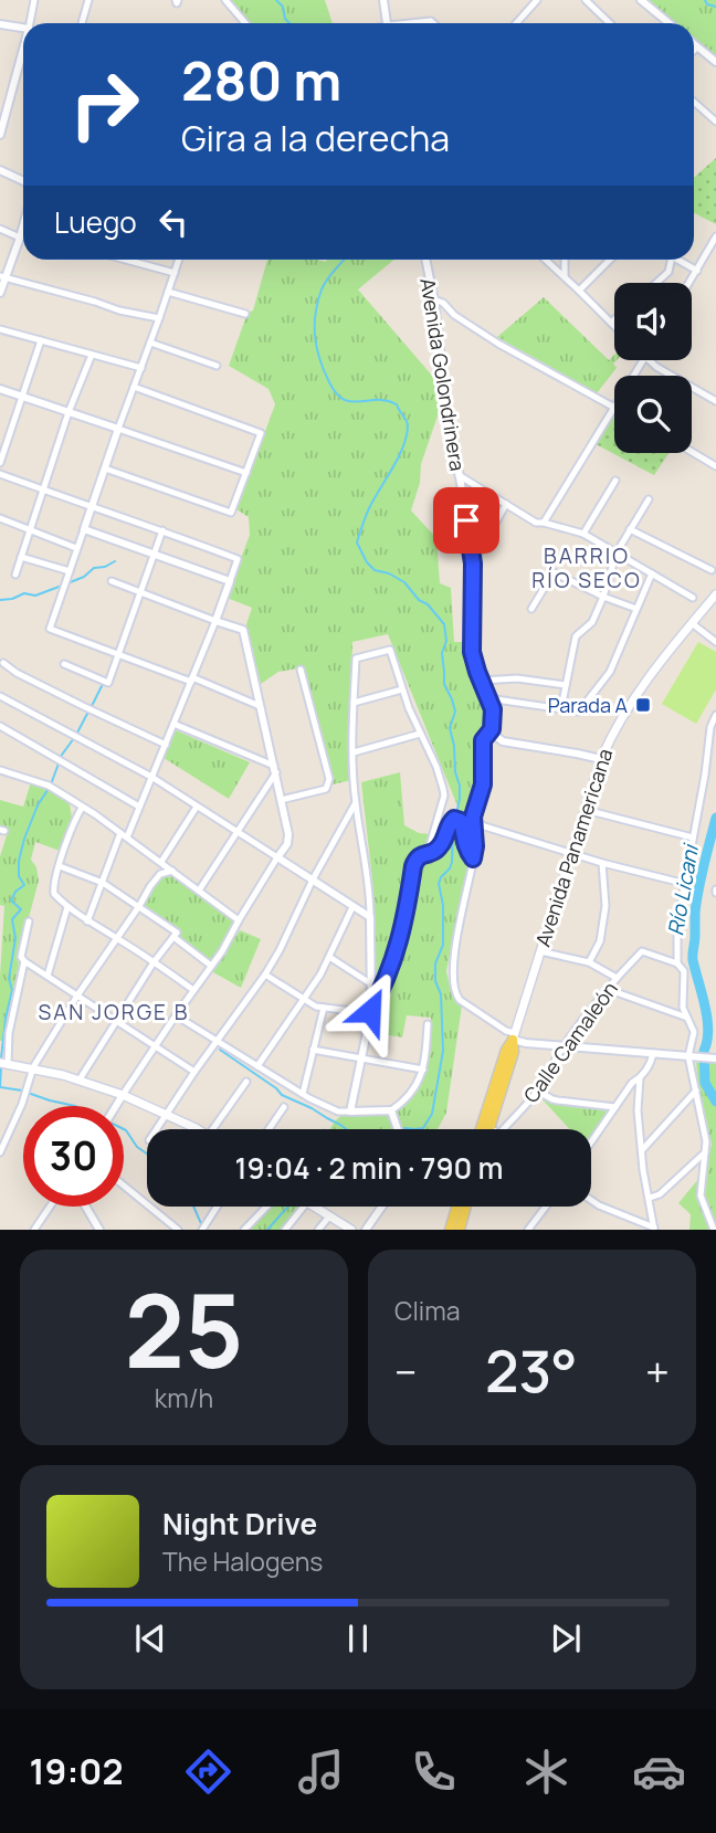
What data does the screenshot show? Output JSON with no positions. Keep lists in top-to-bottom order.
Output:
{
  "streets": {
    "main road": ["Avenida Panamericana"],
    "street": ["Avenida Golondrinera", "Calle Camaleón"]
  },
  "crossings": [
    ["Avenida Golondrinera", "Avenida Panamericana"],
    ["Avenida Panamericana", "Calle Camaleón"]
  ],
  "districts": ["BARRIO RÍO SECO", "SAN JORGE B"],
  "water": ["Río Licani"],
  "places": {
    "transit": ["Parada A"]
  },
  "page": {
    "turn": ["280 m", "Gira a la derecha"],
    "then": "Luego",
    "limit": "30",
    "trip": "19:04 · 2 min · 790 m",
    "tile": [
      ["25", "km/h"],
      "Clima"
    ],
    "heat": ["−", "23°", "+"],
    "song": ["Night Drive", "The Halogens"],
    "tabs": "19:02"
  }
}
